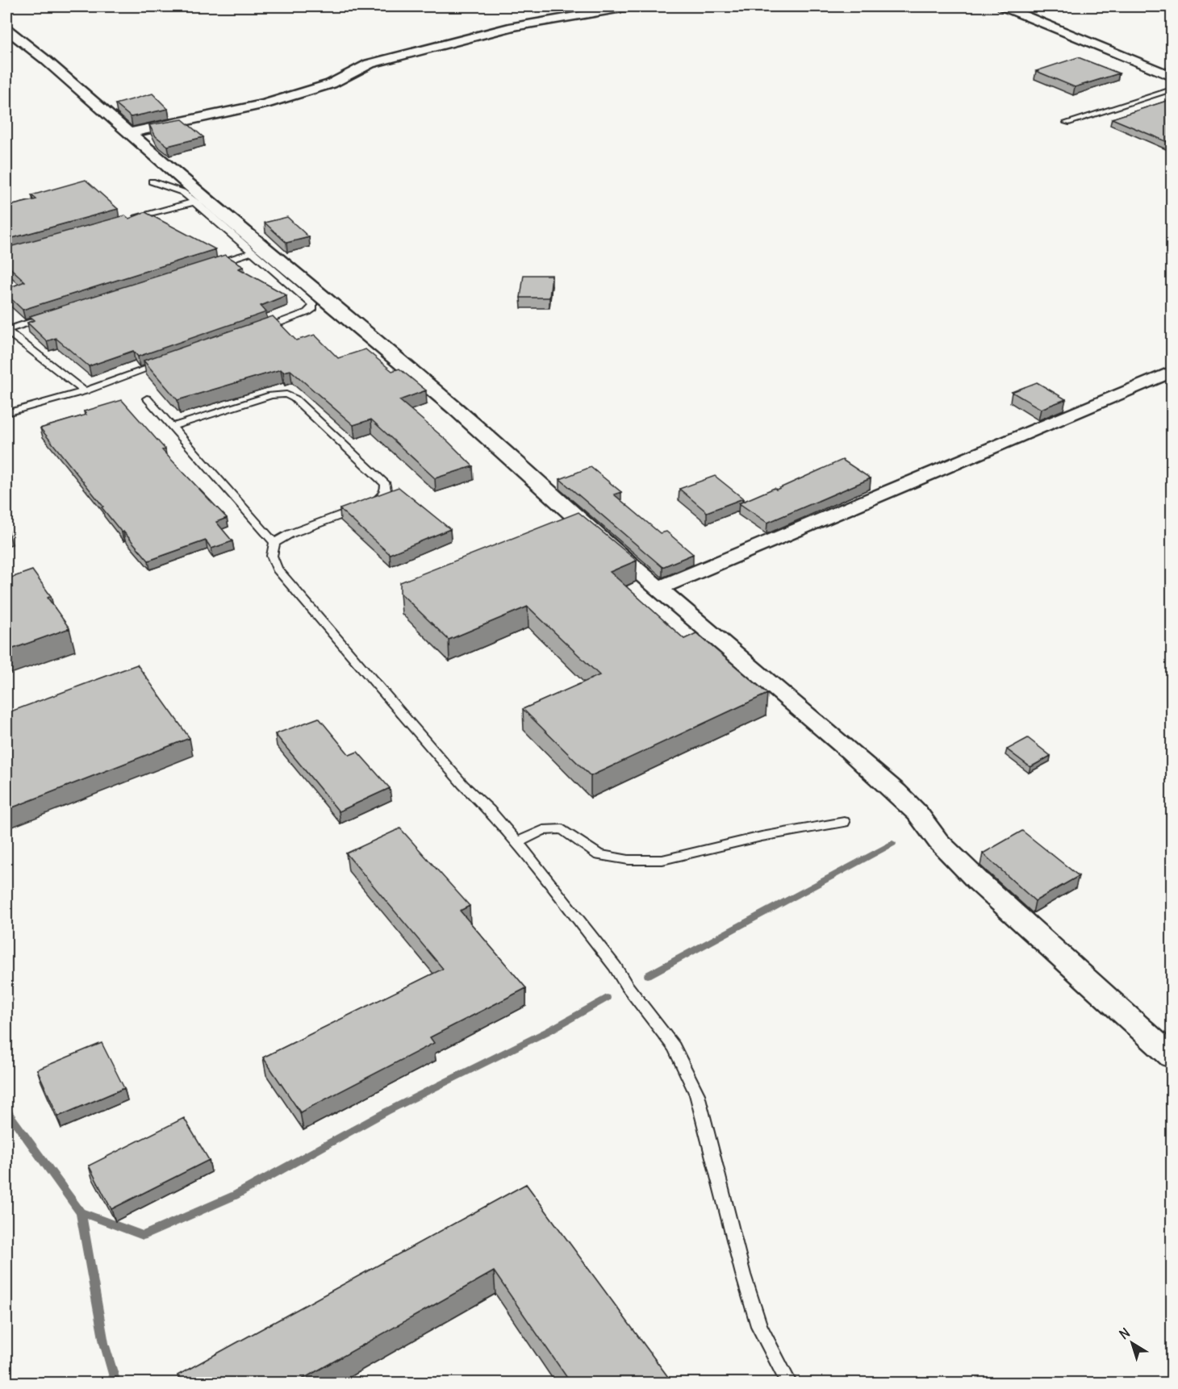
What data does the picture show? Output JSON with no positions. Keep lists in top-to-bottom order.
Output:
{
  "north": "top left"
}
